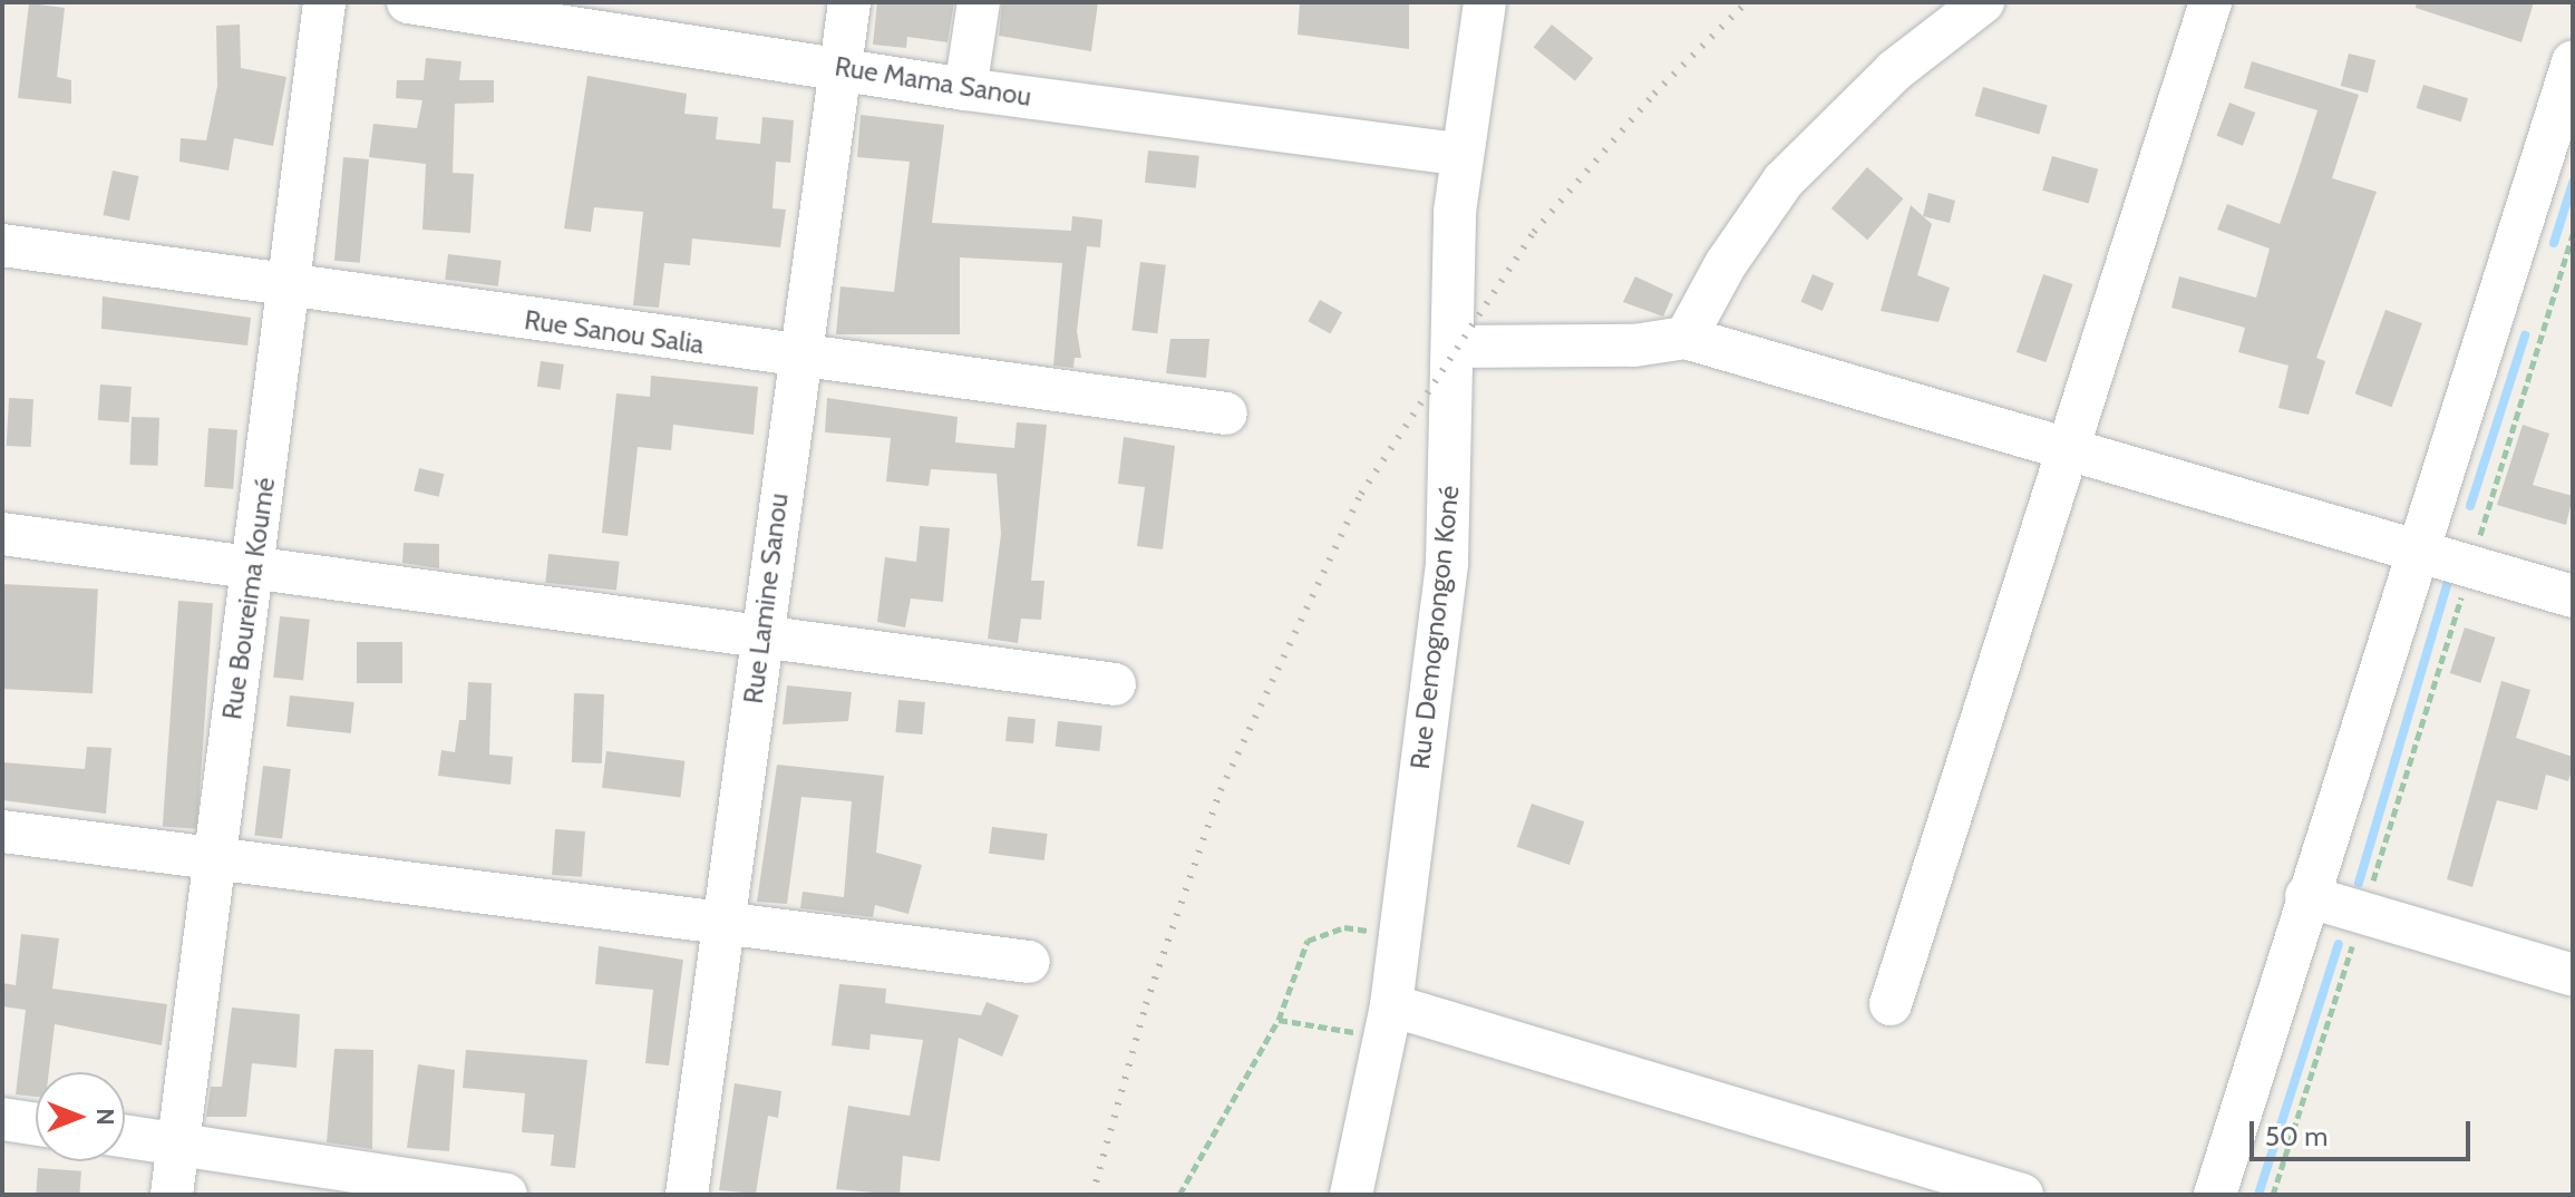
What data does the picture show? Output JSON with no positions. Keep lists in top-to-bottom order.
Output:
{
  "streets": {
    "street": [
      "Rue Mama Sanou",
      "Rue Sanou Salia",
      "Rue Boureima Koumé",
      "Rue Lamine Sanou",
      "Rue Demognongon Koné"
    ]
  },
  "crossings": [
    ["Rue Mama Sanou", "Rue Lamine Sanou"],
    ["Rue Mama Sanou", "Rue Demognongon Koné"],
    ["Rue Sanou Salia", "Rue Boureima Koumé"],
    ["Rue Sanou Salia", "Rue Lamine Sanou"]
  ],
  "scale_bar": "50 m",
  "north": "right"
}
